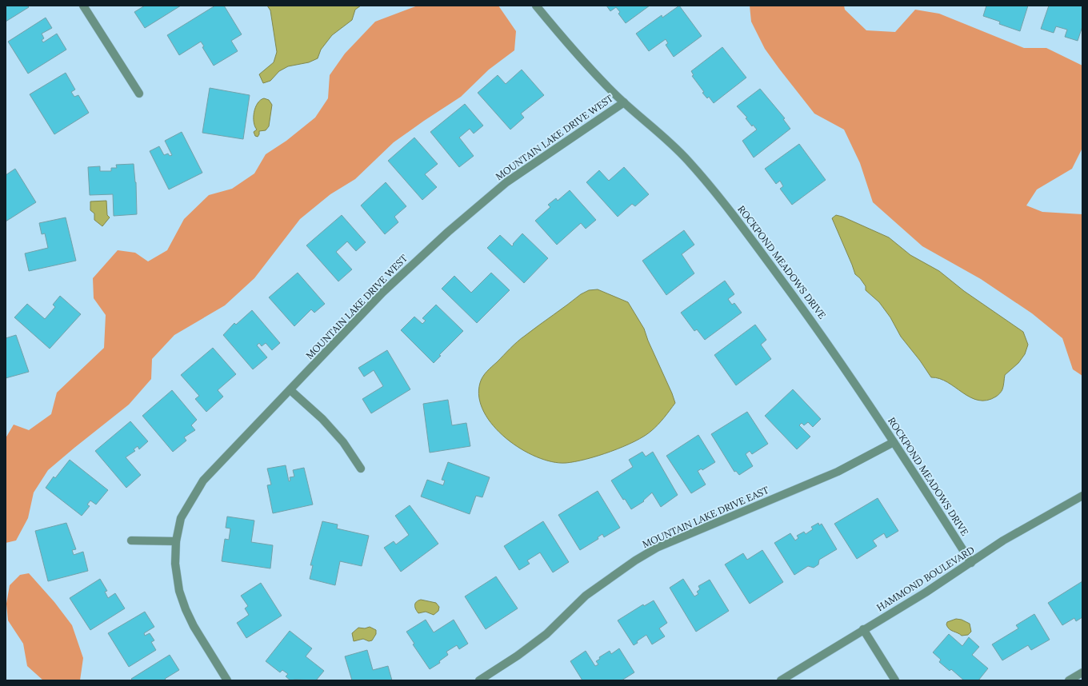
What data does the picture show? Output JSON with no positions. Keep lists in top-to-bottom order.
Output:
{
  "streets": {
    "street": [
      "MOUNTAIN LAKE DRIVE WEST",
      "ROCKPOND MEADOWS DRIVE",
      "MOUNTAIN LAKE DRIVE EAST",
      "HAMMOND BOULEVARD"
    ]
  },
  "crossings": [
    ["MOUNTAIN LAKE DRIVE WEST", "ROCKPOND MEADOWS DRIVE"],
    ["ROCKPOND MEADOWS DRIVE", "MOUNTAIN LAKE DRIVE EAST"],
    ["ROCKPOND MEADOWS DRIVE", "HAMMOND BOULEVARD"]
  ]
}
